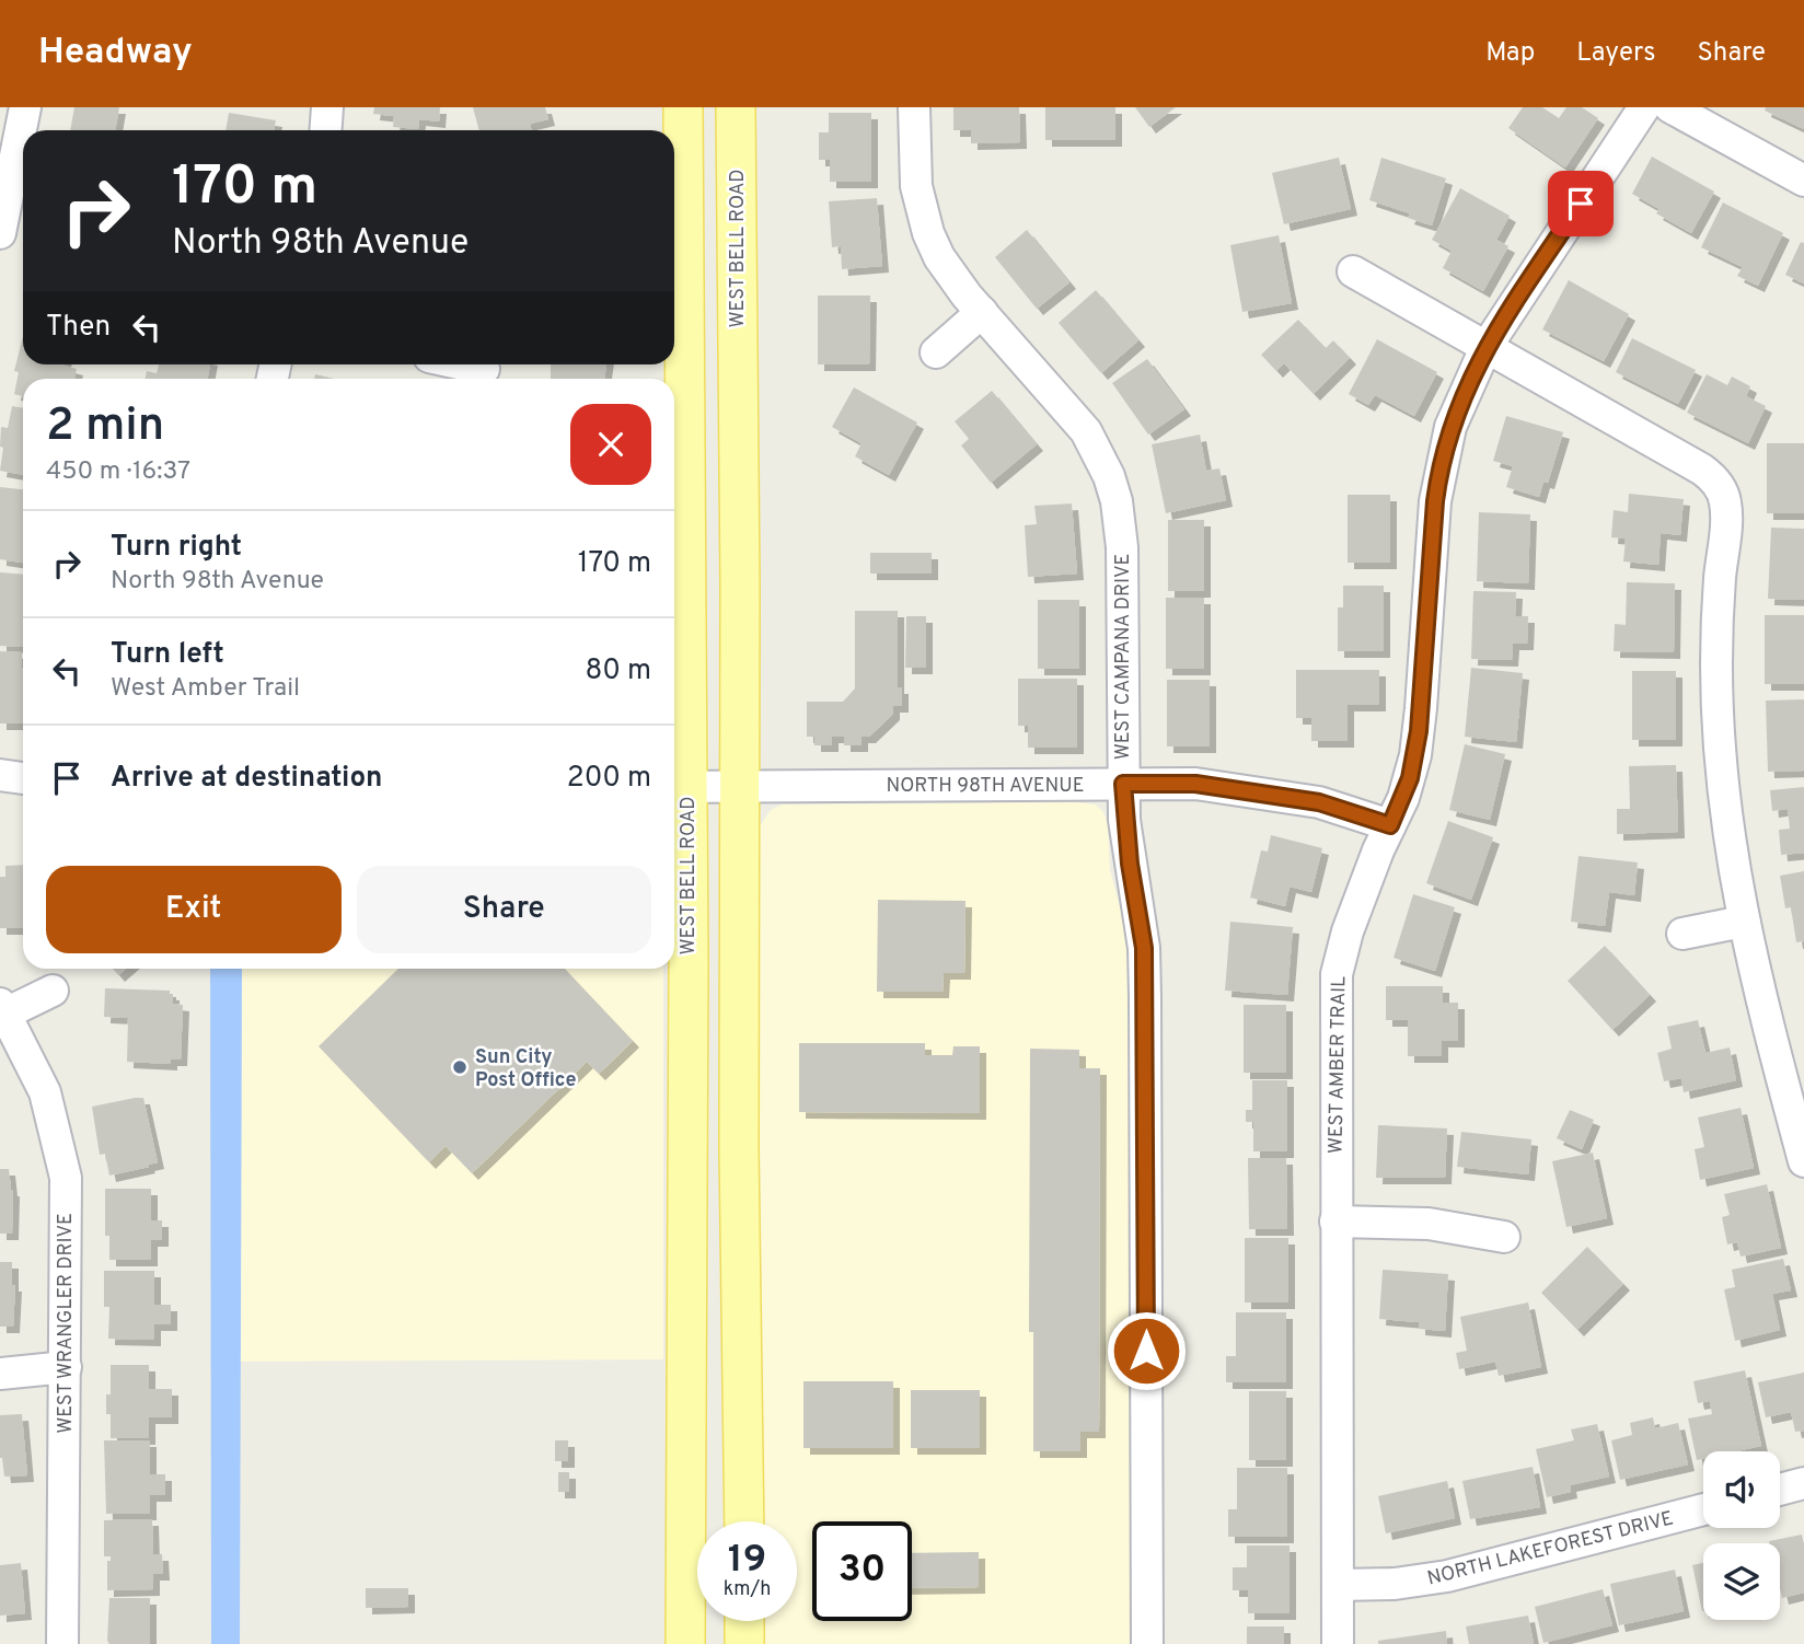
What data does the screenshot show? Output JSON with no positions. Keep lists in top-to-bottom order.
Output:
{
  "streets": {
    "main road": ["WEST BELL ROAD"],
    "street": [
      "WEST CAMPANA DRIVE",
      "NORTH 98TH AVENUE",
      "WEST AMBER TRAIL",
      "WEST WRANGLER DRIVE",
      "NORTH LAKEFOREST DRIVE"
    ]
  },
  "crossings": [
    ["WEST BELL ROAD", "NORTH 98TH AVENUE"],
    ["WEST CAMPANA DRIVE", "NORTH 98TH AVENUE"],
    ["NORTH 98TH AVENUE", "WEST AMBER TRAIL"],
    ["WEST AMBER TRAIL", "NORTH LAKEFOREST DRIVE"]
  ],
  "places": ["Sun City Post Office"],
  "page": {
    "header": "Headway",
    "nav": ["Map", "Layers", "Share"],
    "turn": ["170 m", "North 98th Avenue"],
    "then": "Then",
    "heading": ["2 min", "450 m · 16:37"],
    "list": [
      {
        "name": "Turn right",
        "note": "North 98th Avenue",
        "value": "170 m"
      },
      {
        "name": "Turn left",
        "note": "West Amber Trail",
        "value": "80 m"
      },
      {
        "name": "Arrive at destination",
        "value": "200 m"
      }
    ],
    "buttons": ["Exit", "Share"],
    "speed": "19 km/h",
    "limit": "30"
  }
}
